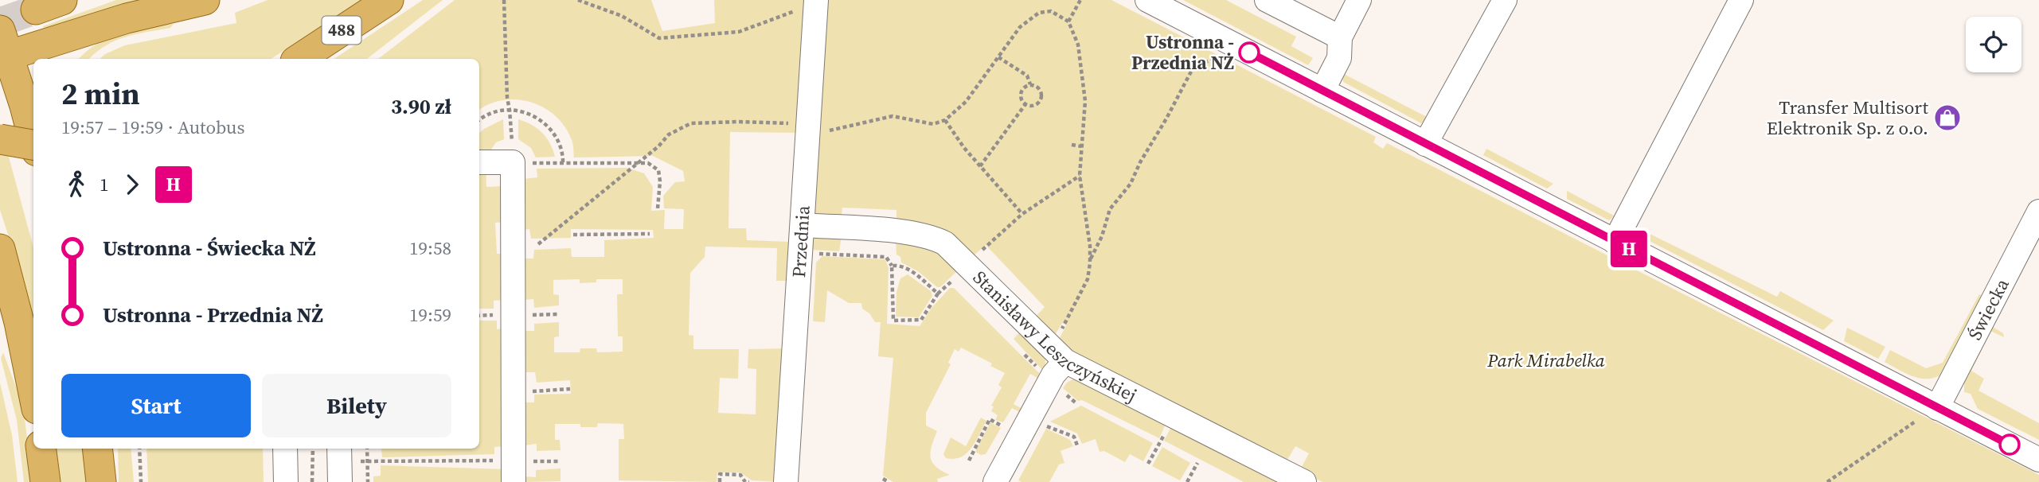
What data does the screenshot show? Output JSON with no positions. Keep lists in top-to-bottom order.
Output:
{
  "streets": {
    "main road": ["488"],
    "street": ["Przednia", "Świecka", "Stanisławy Leszczyńskiej"]
  },
  "crossings": [
    ["Przednia", "Stanisławy Leszczyńskiej"]
  ],
  "parks": ["Park Mirabelka"],
  "places": {
    "other": ["Ustronna - Przednia NŻ"],
    "shop": ["Transfer Multisort Elektronik Sp. z o.o."]
  },
  "lines": ["bus line H"],
  "page": {
    "on_map": "H",
    "heading": ["2 min", "19:57 – 19:59 · Autobus", "3.90 zł"],
    "legs": ["1", "H"],
    "list": [
      {
        "name": "Ustronna - Świecka NŻ",
        "value": "19:58"
      },
      {
        "name": "Ustronna - Przednia NŻ",
        "value": "19:59"
      }
    ],
    "buttons": ["Start", "Bilety"]
  }
}
